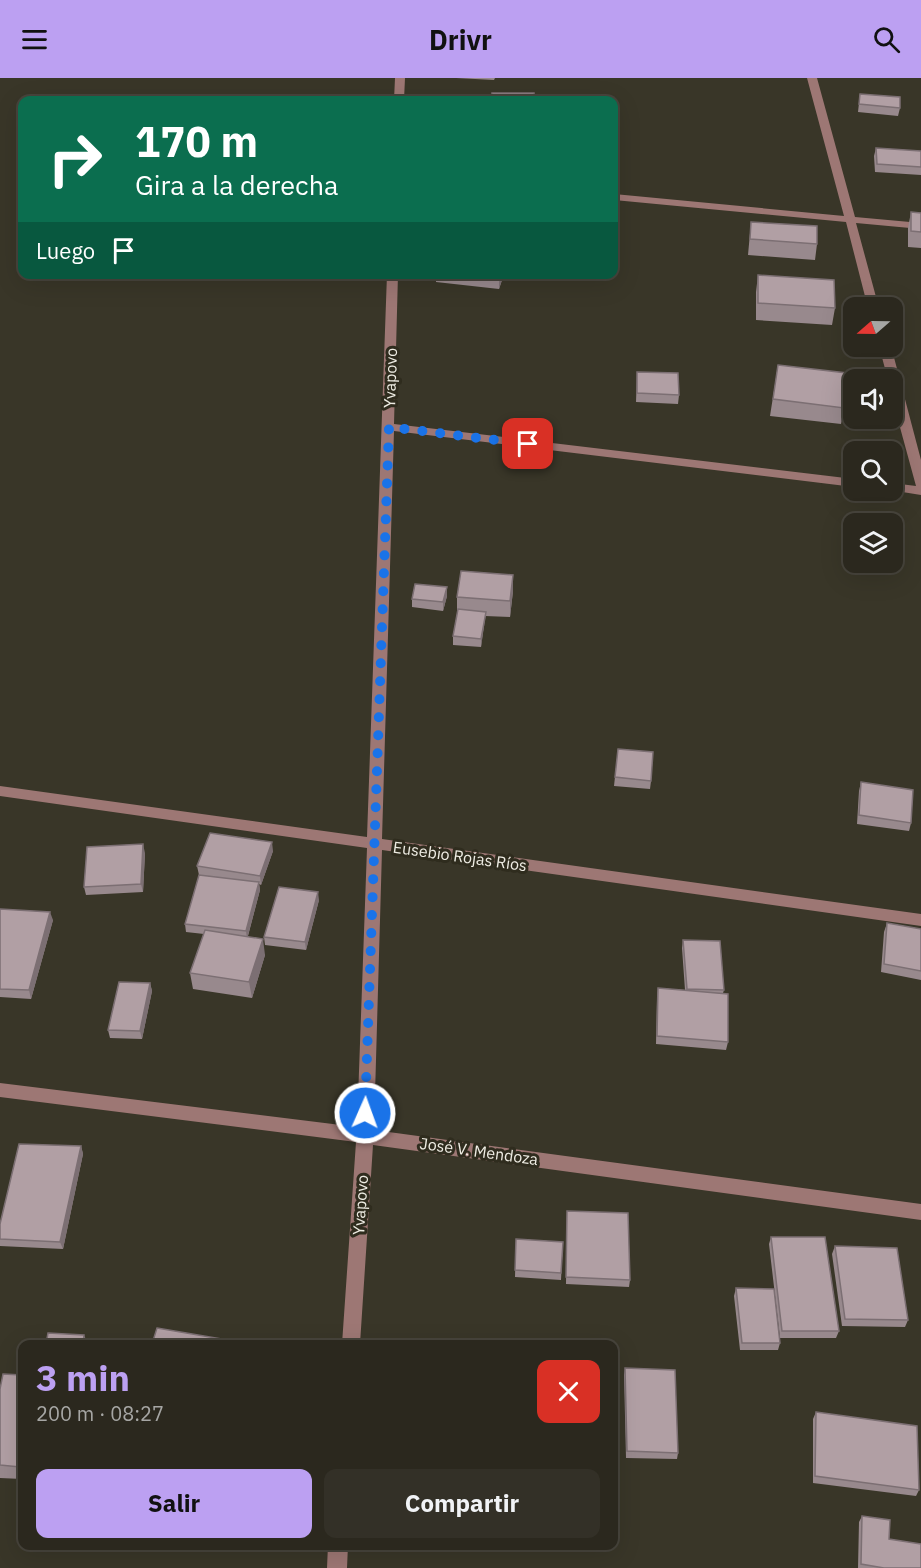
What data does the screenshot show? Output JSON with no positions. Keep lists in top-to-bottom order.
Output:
{
  "streets": {
    "street": ["Yvapovo", "Eusebio Rojas Ríos", "José V. Mendoza"]
  },
  "crossings": [
    ["Yvapovo", "Eusebio Rojas Ríos"],
    ["Yvapovo", "José V. Mendoza"]
  ],
  "north": "left",
  "page": {
    "header": "Drivr",
    "turn": ["170 m", "Gira a la derecha"],
    "then": "Luego",
    "heading": ["3 min", "200 m · 08:27"],
    "buttons": ["Salir", "Compartir"]
  }
}
